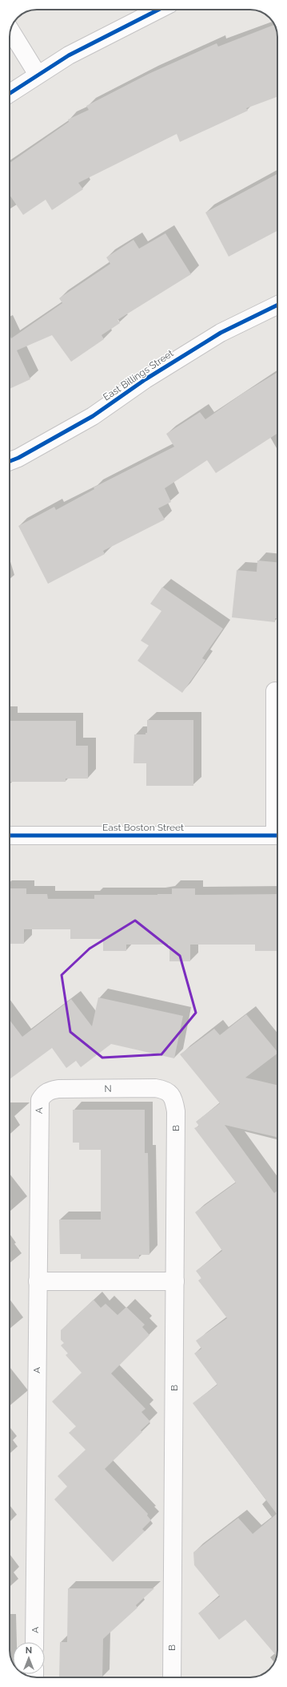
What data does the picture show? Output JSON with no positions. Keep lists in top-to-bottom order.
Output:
{
  "streets": {
    "street": [
      "East Billings Street",
      "East Boston Street",
      "N",
      "A",
      "B"
    ]
  },
  "crossings": [
    ["N", "A"],
    ["N", "B"]
  ],
  "north": "top"
}
